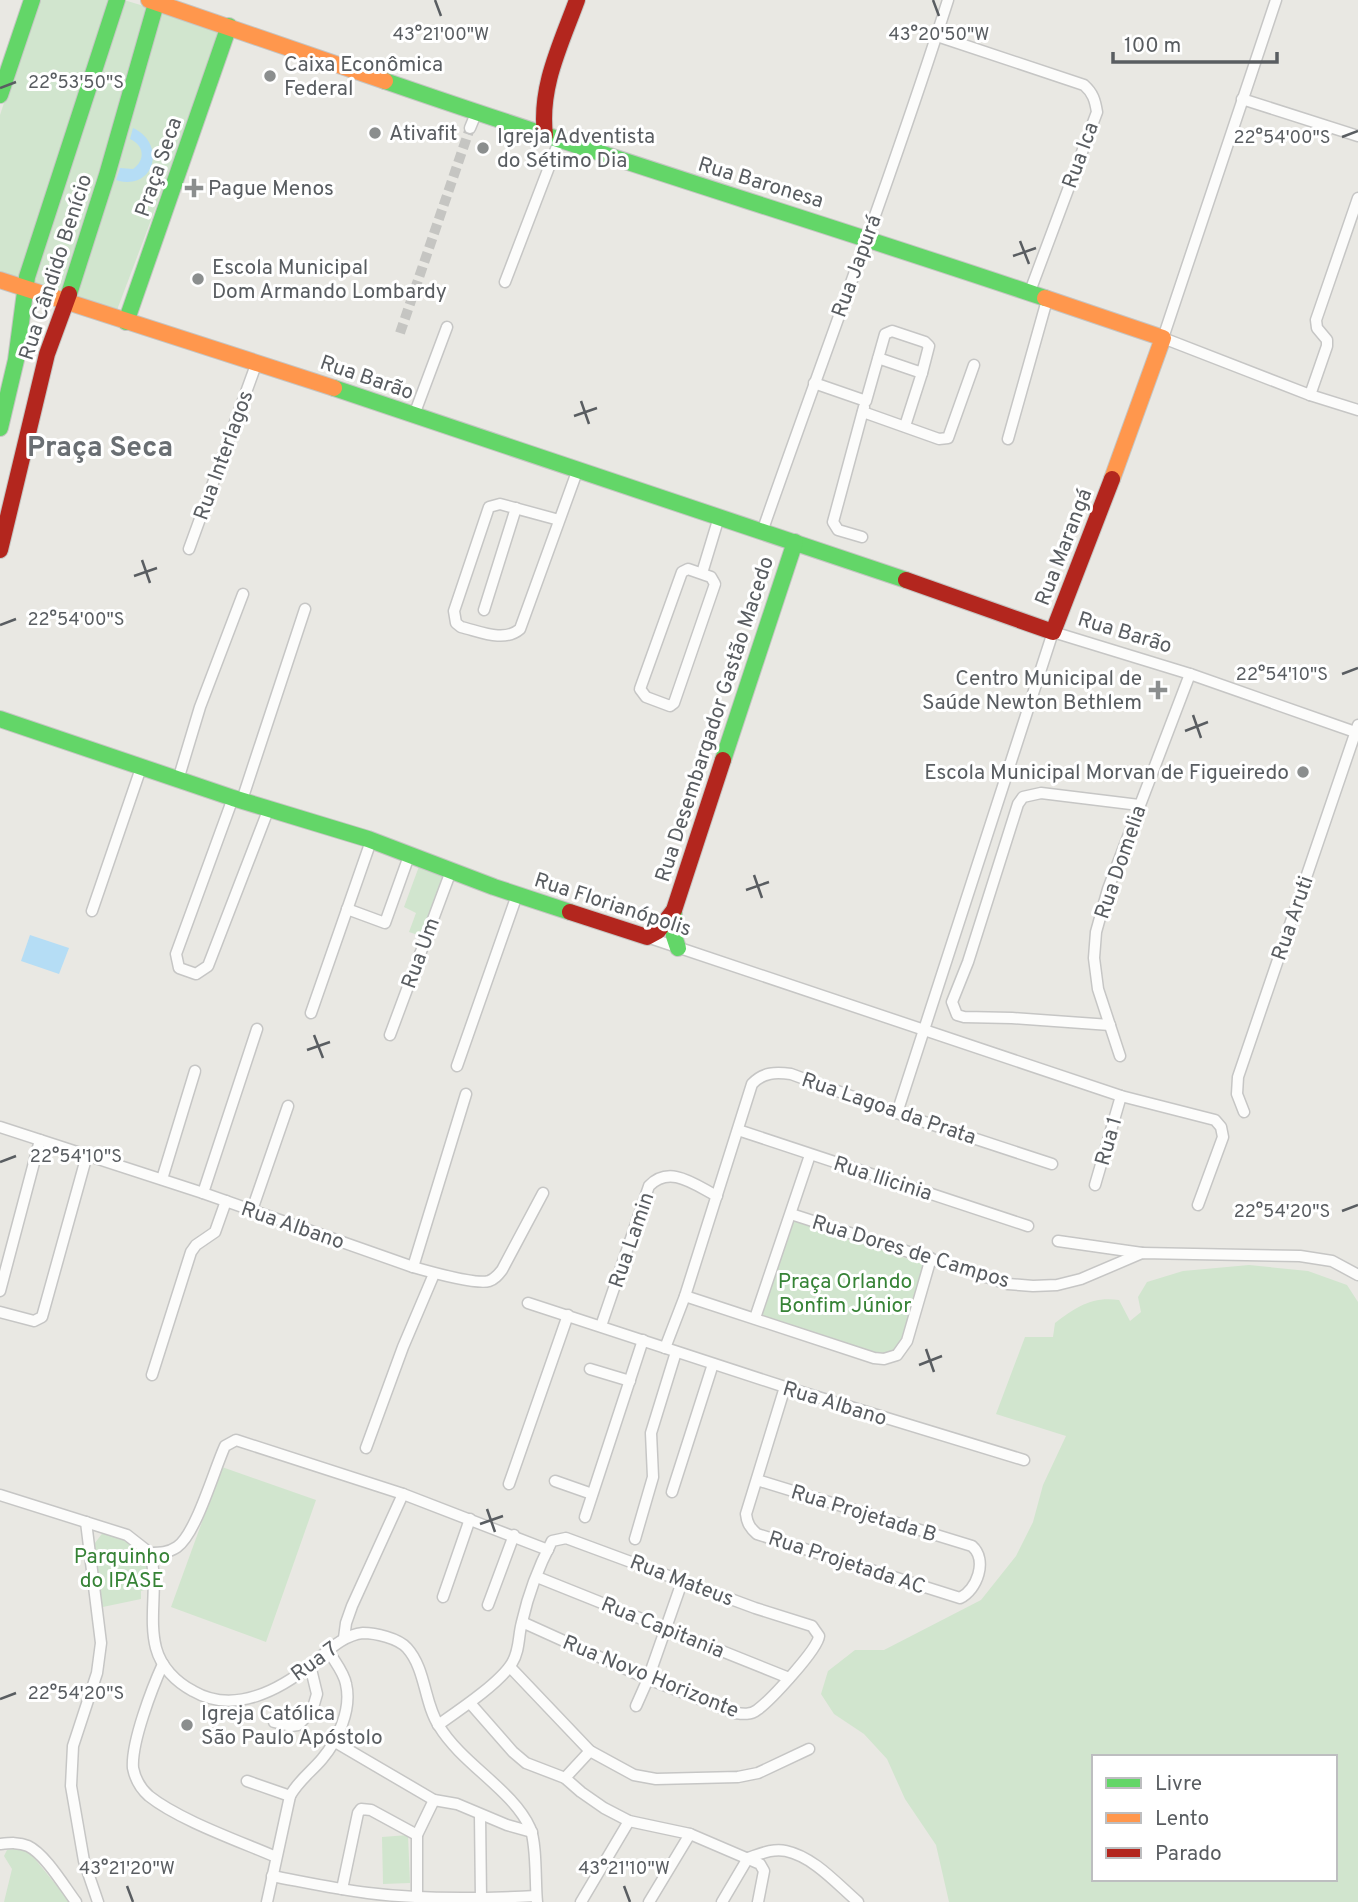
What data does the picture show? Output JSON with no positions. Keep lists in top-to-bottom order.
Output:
{
  "streets": {
    "street": [
      "Rua Ica",
      "Praça Seca",
      "Rua Baronesa",
      "Rua Japurá",
      "Rua Cândido Benício",
      "Rua Barão",
      "Rua Interlagos",
      "Rua Marangá",
      "Rua Desembargador Gastão Macedo",
      "Rua Domelia",
      "Rua Florianópolis",
      "Rua Aruti",
      "Rua Um",
      "Rua Lagoa da Prata",
      "Rua 1",
      "Rua Ilicinia",
      "Rua Albano",
      "Rua Lamin",
      "Rua Dores de Campos",
      "Rua Projetada B",
      "Rua Projetada AC",
      "Rua Mateus",
      "Rua Capitania",
      "Rua 7",
      "Rua Novo Horizonte"
    ]
  },
  "crossings": [
    ["Rua Ica", "Rua Baronesa"],
    ["Rua Ica", "Rua Japurá"],
    ["Praça Seca", "Rua Baronesa"],
    ["Praça Seca", "Rua Barão"],
    ["Rua Baronesa", "Rua Japurá"],
    ["Rua Baronesa", "Rua Cândido Benício"],
    ["Rua Baronesa", "Rua Marangá"],
    ["Rua Japurá", "Rua Barão"],
    ["Rua Cândido Benício", "Rua Barão"],
    ["Rua Barão", "Rua Interlagos"],
    ["Rua Barão", "Rua Marangá"],
    ["Rua Barão", "Rua Desembargador Gastão Macedo"],
    ["Rua Barão", "Rua Domelia"],
    ["Rua Barão", "Rua Aruti"],
    ["Rua Marangá", "Rua Florianópolis"],
    ["Rua Marangá", "Rua Lagoa da Prata"],
    ["Rua Desembargador Gastão Macedo", "Rua Florianópolis"],
    ["Rua Florianópolis", "Rua Um"],
    ["Rua Florianópolis", "Rua 1"],
    ["Rua Lagoa da Prata", "Rua Ilicinia"],
    ["Rua Lagoa da Prata", "Rua Albano"],
    ["Rua Lagoa da Prata", "Rua Lamin"],
    ["Rua Albano", "Rua Lamin"],
    ["Rua Projetada B", "Rua Projetada AC"],
    ["Rua Mateus", "Rua Novo Horizonte"],
    ["Rua Capitania", "Rua Novo Horizonte"]
  ],
  "districts": ["Praça Seca"],
  "parks": ["Praça Orlando Bonfim Júnior", "Parquinho do IPASE"],
  "places": {
    "other": [
      "Caixa Econômica Federal",
      "Ativafit",
      "Igreja Adventista do Sétimo Dia",
      "Escola Municipal Dom Armando Lombardy",
      "Escola Municipal Morvan de Figueiredo",
      "Igreja Católica São Paulo Apóstolo"
    ],
    "health": ["Pague Menos", "Centro Municipal de Saúde Newton Bethlem"]
  },
  "legend": ["Livre", "Lento", "Parado"],
  "scale_bar": "100 m",
  "coordinates": [
    "43°21'00\"W",
    "43°20'50\"W",
    "22°53'50\"S",
    "22°54'00\"S",
    "22°54'10\"S",
    "22°54'20\"S",
    "43°21'20\"W",
    "43°21'10\"W"
  ]
}
